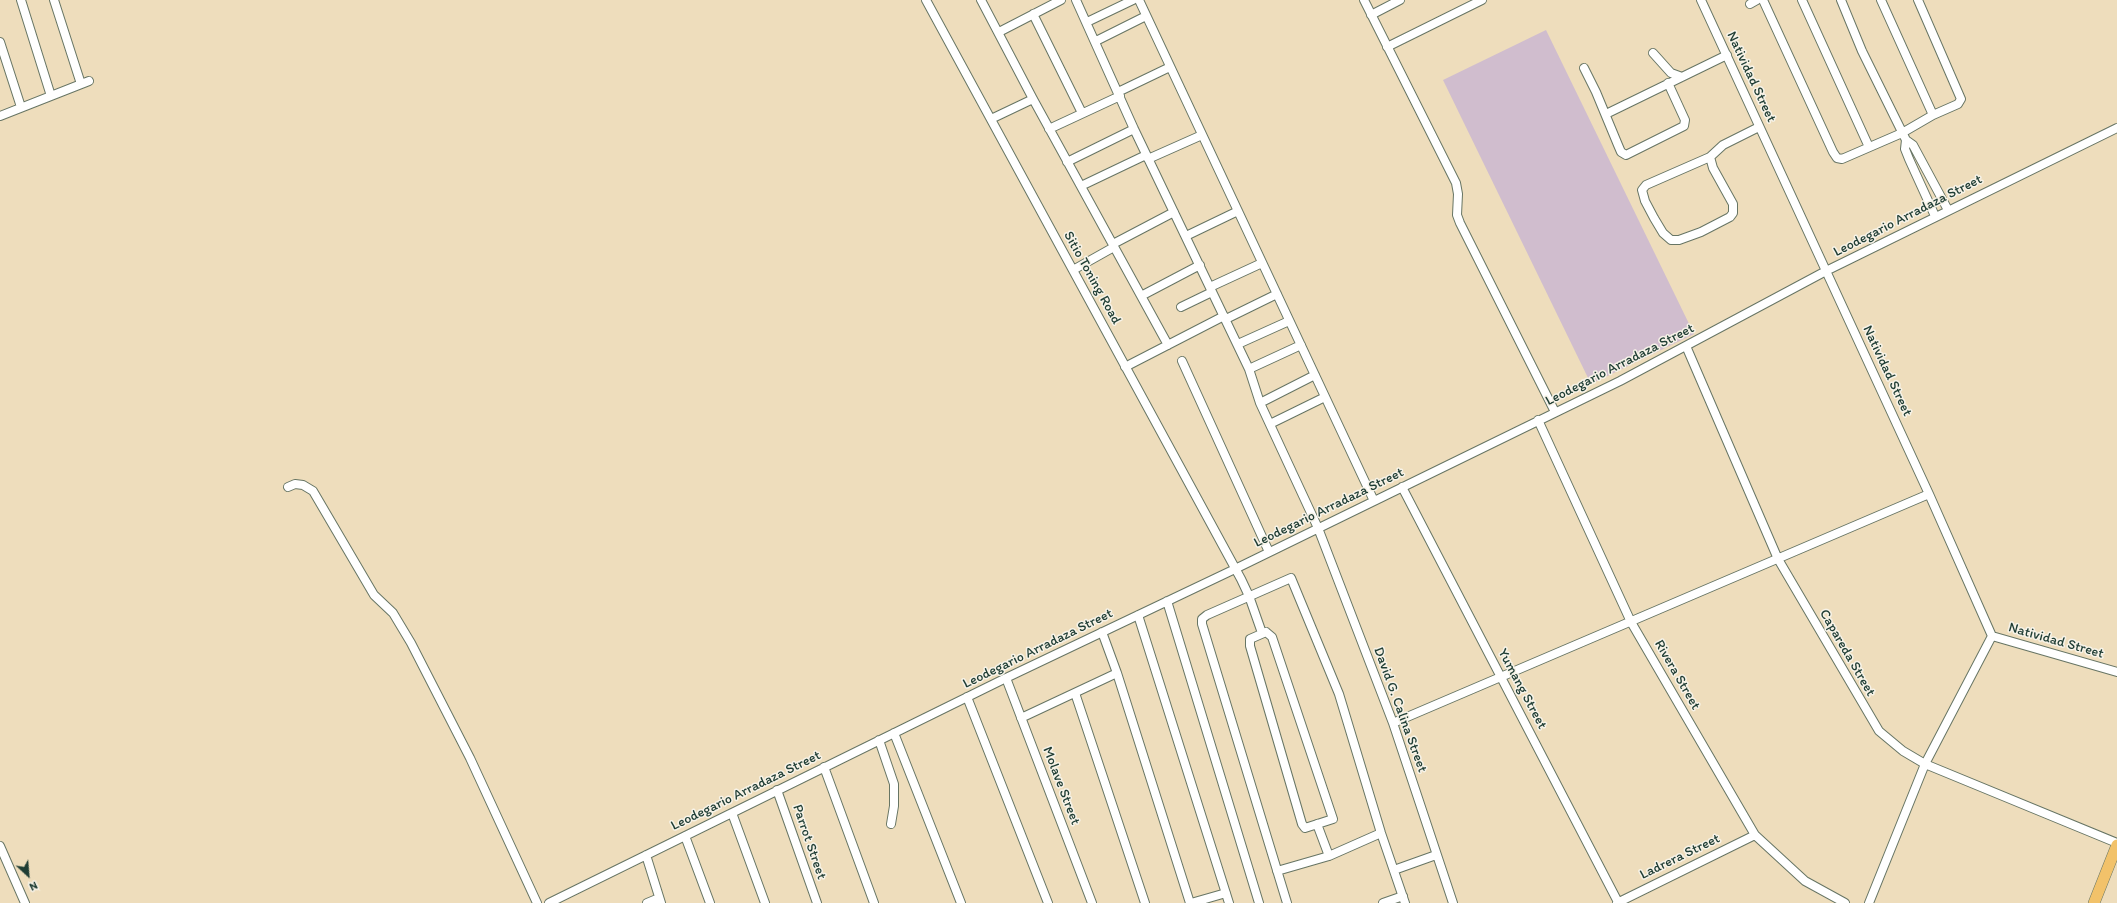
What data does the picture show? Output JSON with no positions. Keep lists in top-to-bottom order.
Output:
{
  "streets": {
    "street": [
      "Natividad Street",
      "Leodegario Arradaza Street",
      "Sitio Toning Road",
      "Capareda Street",
      "Rivera Street",
      "Yumang Street",
      "David G. Calina Street",
      "Molave Street",
      "Parrot Street",
      "Ladrera Street"
    ]
  },
  "crossings": [
    ["Natividad Street", "Leodegario Arradaza Street"],
    ["Leodegario Arradaza Street", "Sitio Toning Road"],
    ["Leodegario Arradaza Street", "Capareda Street"],
    ["Leodegario Arradaza Street", "Rivera Street"],
    ["Leodegario Arradaza Street", "Yumang Street"],
    ["Leodegario Arradaza Street", "David G. Calina Street"],
    ["Leodegario Arradaza Street", "Molave Street"],
    ["Leodegario Arradaza Street", "Parrot Street"],
    ["Rivera Street", "Ladrera Street"],
    ["Yumang Street", "Ladrera Street"]
  ],
  "north": "bottom right"
}
